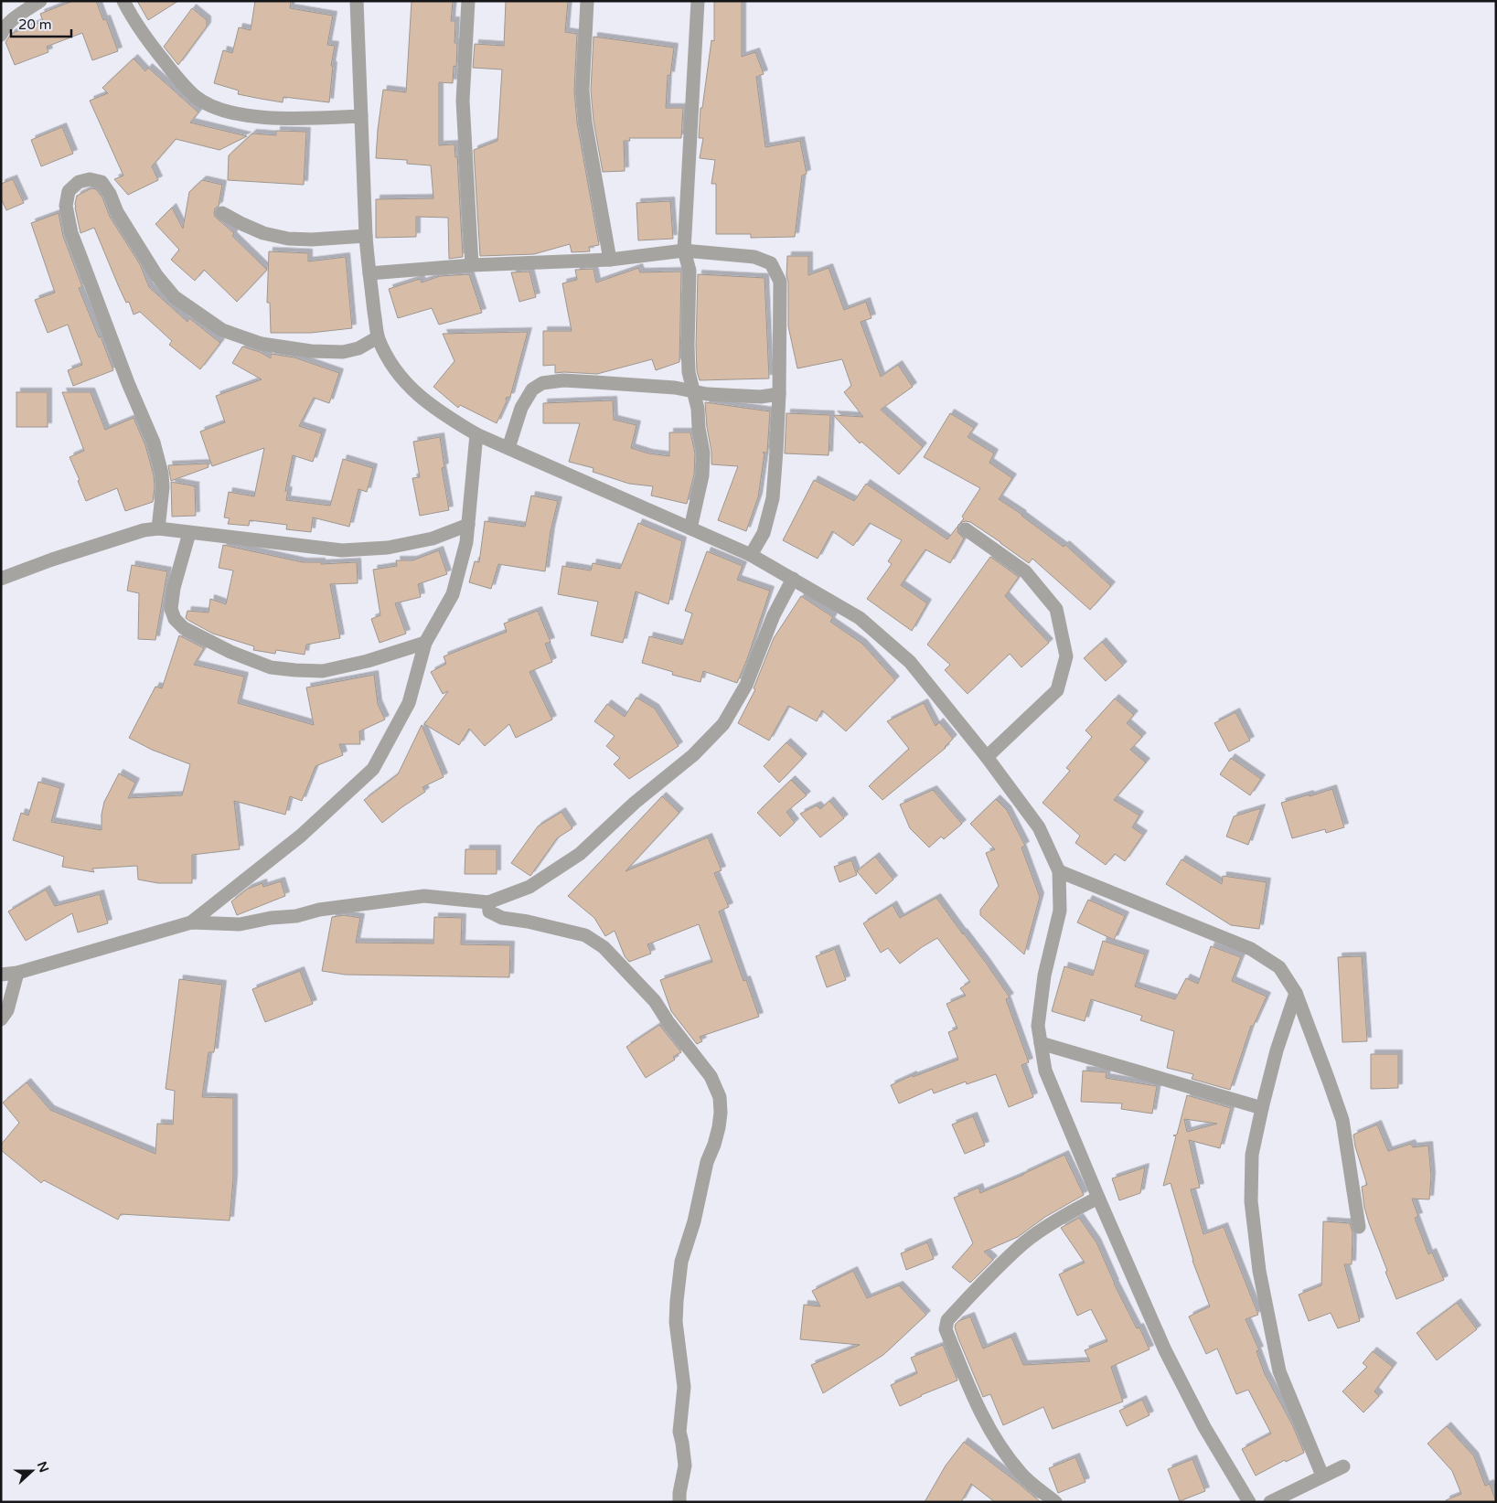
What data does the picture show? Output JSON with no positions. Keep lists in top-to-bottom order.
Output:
{
  "scale_bar": "20 m",
  "north": "right"
}
